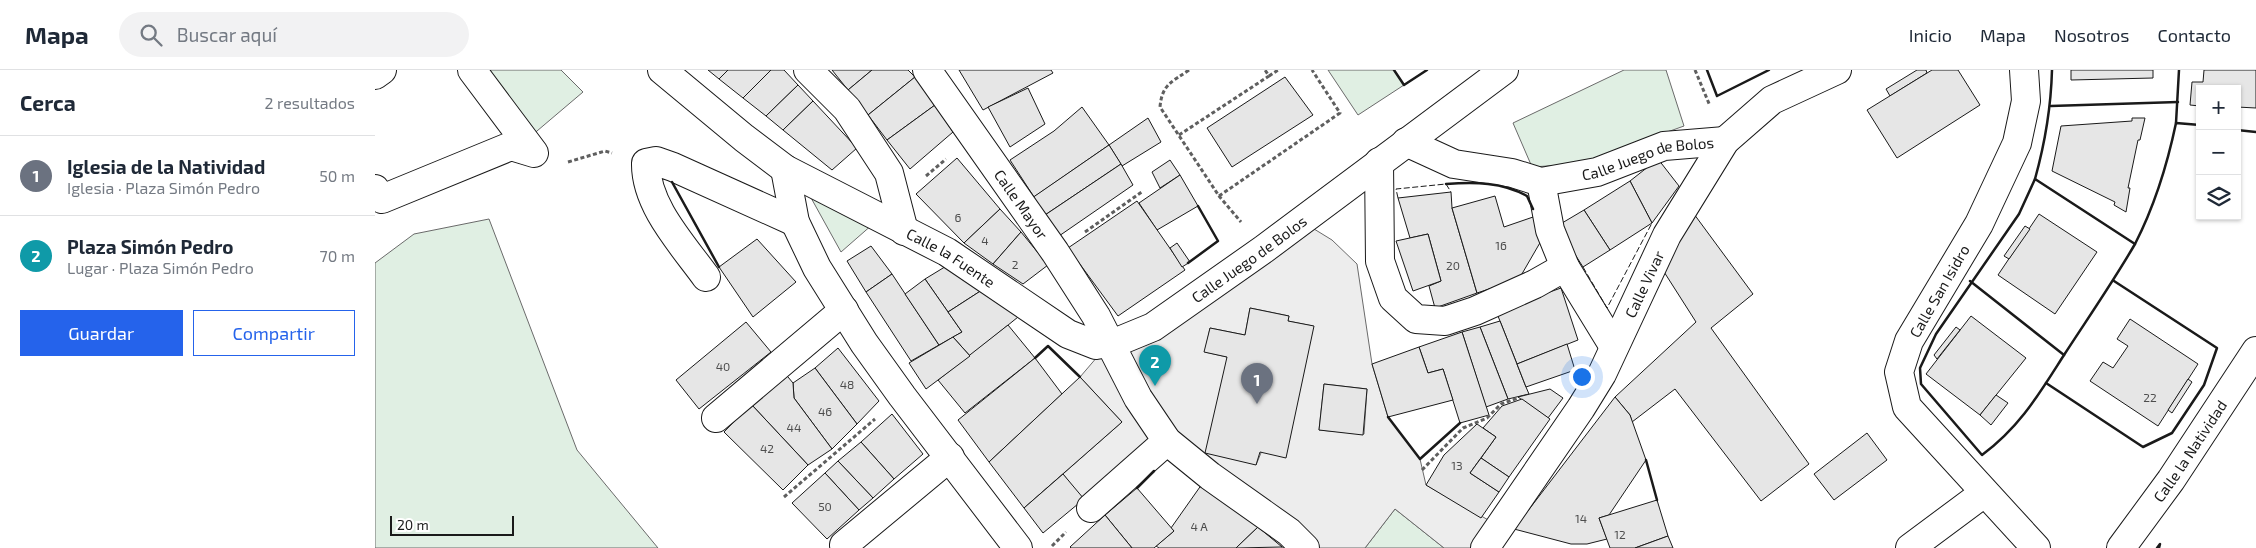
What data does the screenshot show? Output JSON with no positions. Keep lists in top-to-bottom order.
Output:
{
  "streets": {
    "street": [
      "Calle Juego de Bolos",
      "Calle Mayor",
      "Calle la Fuente",
      "Calle Vivar",
      "Calle San Isidro",
      "Calle la Natividad"
    ]
  },
  "crossings": [
    ["Calle Juego de Bolos", "Calle Mayor"],
    ["Calle Juego de Bolos", "Calle la Fuente"],
    ["Calle Juego de Bolos", "Calle Vivar"],
    ["Calle Mayor", "Calle la Fuente"]
  ],
  "house_numbers": [
    "6",
    "4",
    "16",
    "2",
    "20",
    "40",
    "48",
    "22",
    "46",
    "44",
    "42",
    "13",
    "50",
    "14",
    "4 A",
    "12"
  ],
  "scale_bar": "20 m",
  "page": {
    "header": "Mapa",
    "search": "Buscar aquí",
    "nav": [
      "Inicio",
      "Mapa",
      "Nosotros",
      "Contacto"
    ],
    "heading": ["Cerca", "2 resultados"],
    "map_buttons": ["+", "−"],
    "list": [
      {
        "mark": "1",
        "name": "Iglesia de la Natividad",
        "note": "Iglesia · Plaza Simón Pedro",
        "value": "50 m"
      },
      {
        "mark": "2",
        "name": "Plaza Simón Pedro",
        "note": "Lugar · Plaza Simón Pedro",
        "value": "70 m"
      }
    ],
    "buttons": ["Guardar", "Compartir"],
    "pins": ["2", "1"],
    "scale": "20 m"
  }
}
